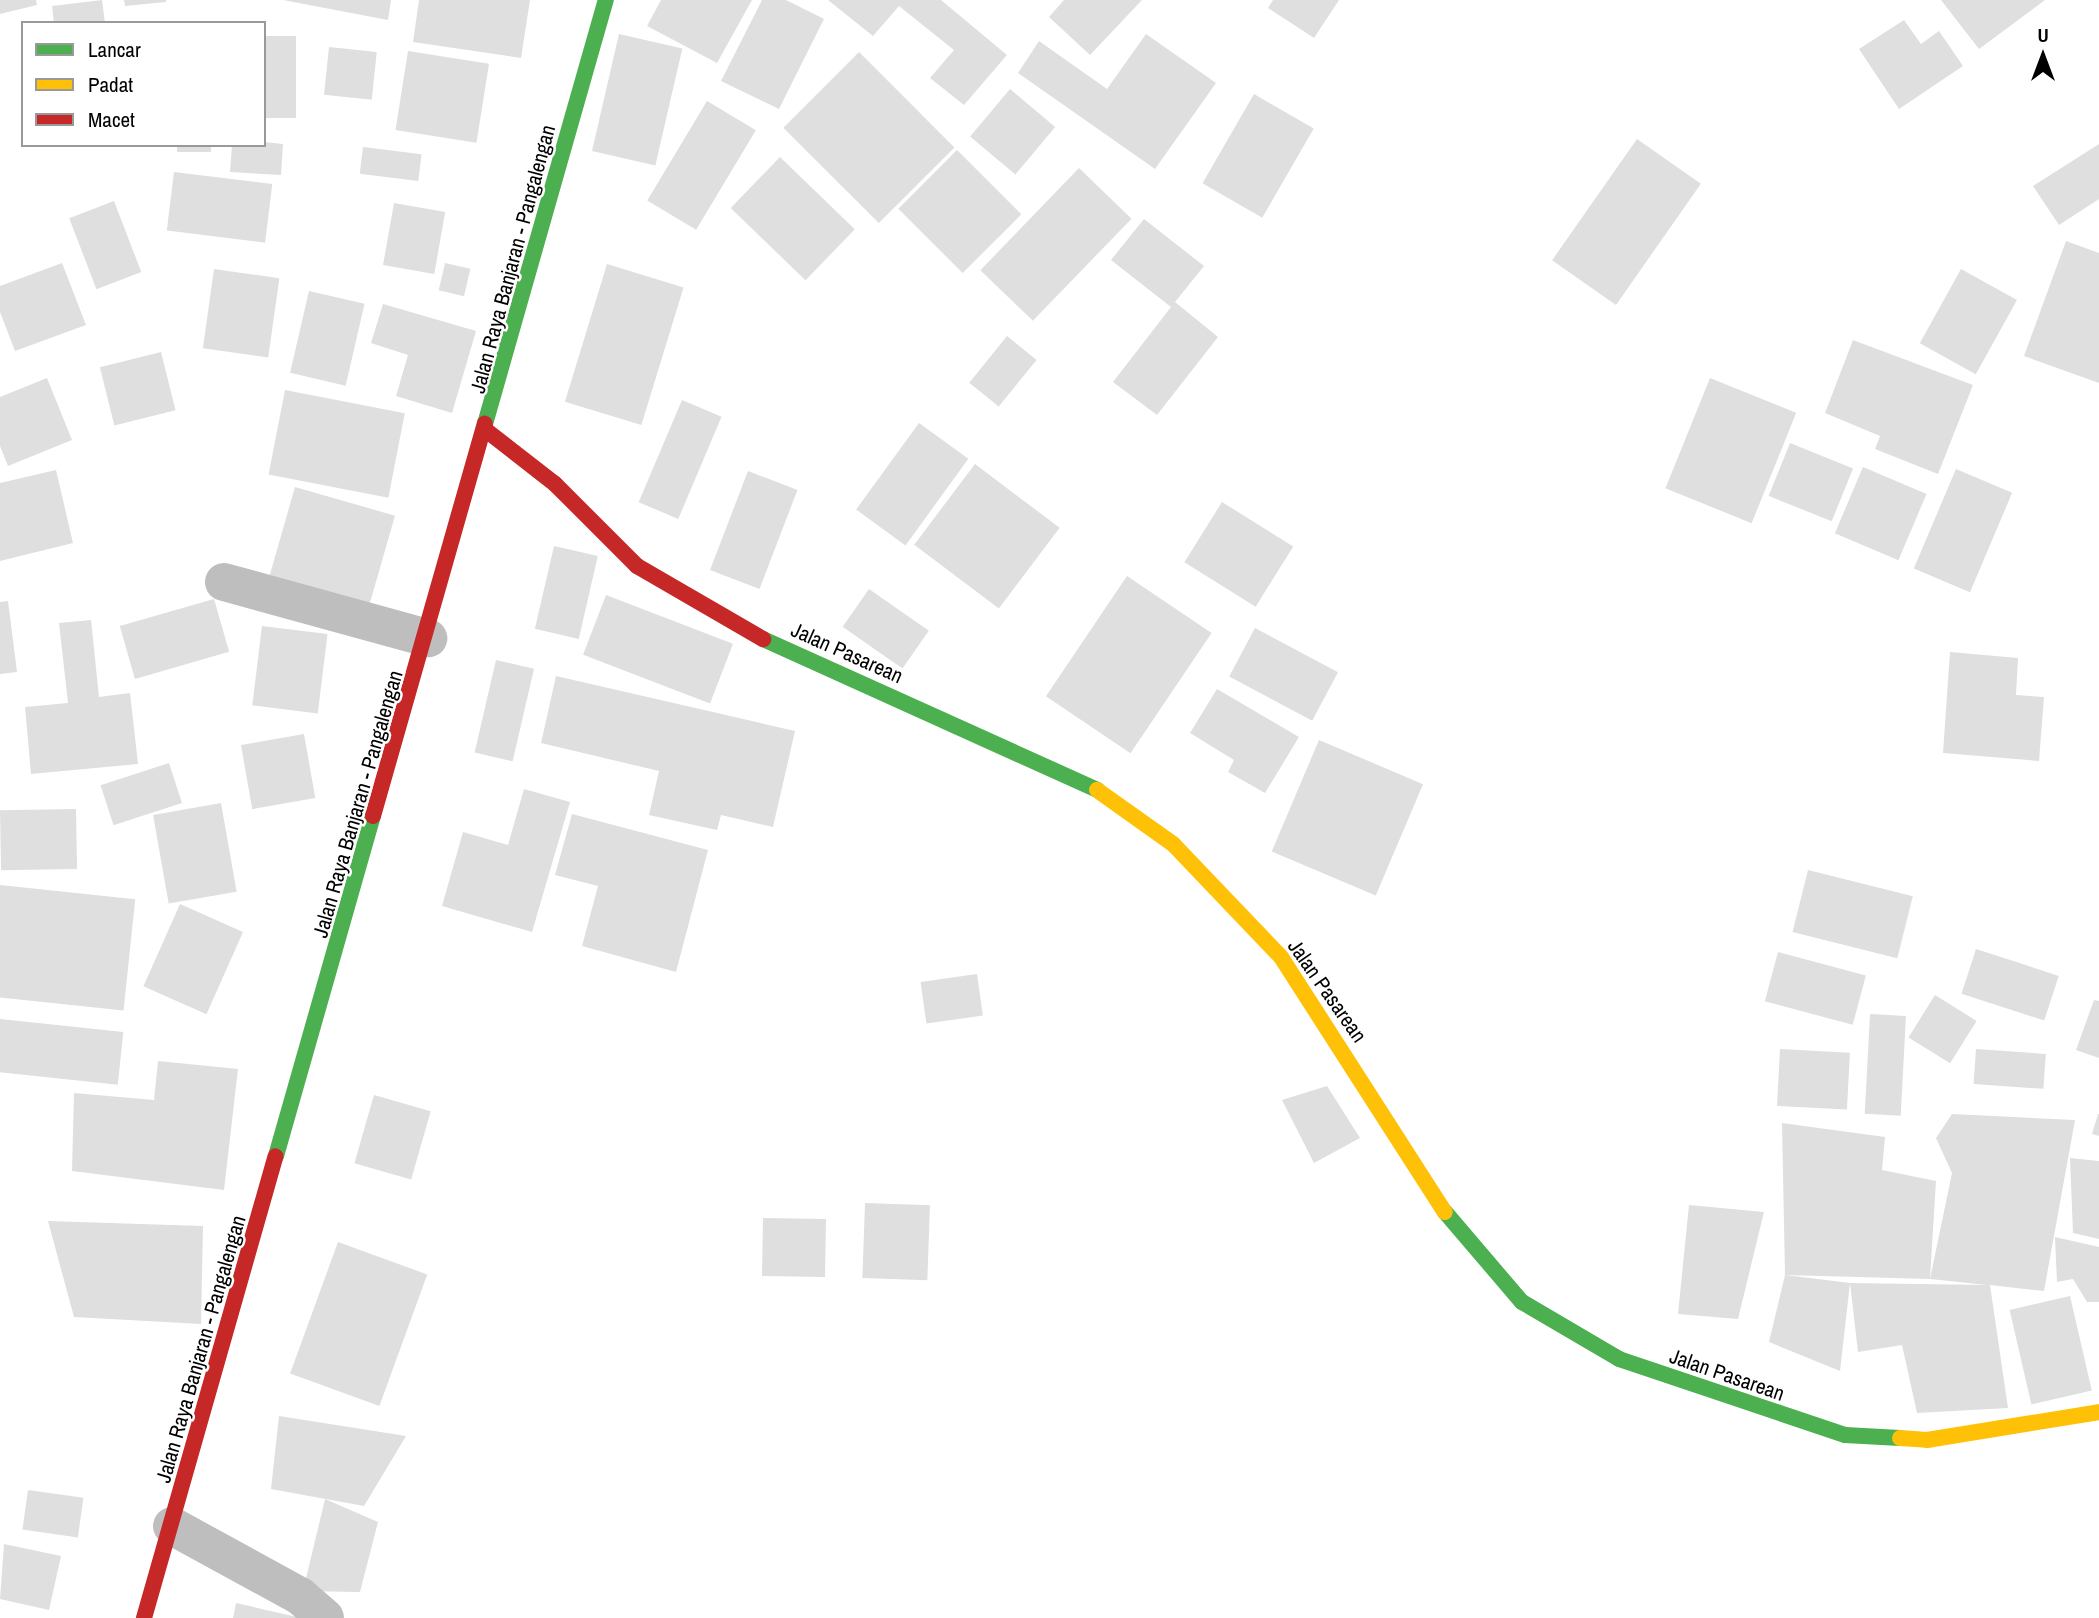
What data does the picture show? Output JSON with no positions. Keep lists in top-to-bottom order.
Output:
{
  "streets": {
    "street": ["Jalan Raya Banjaran - Pangalengan", "Jalan Pasarean"]
  },
  "crossings": [
    ["Jalan Raya Banjaran - Pangalengan", "Jalan Pasarean"]
  ],
  "legend": ["Lancar", "Padat", "Macet"],
  "north": "top"
}
